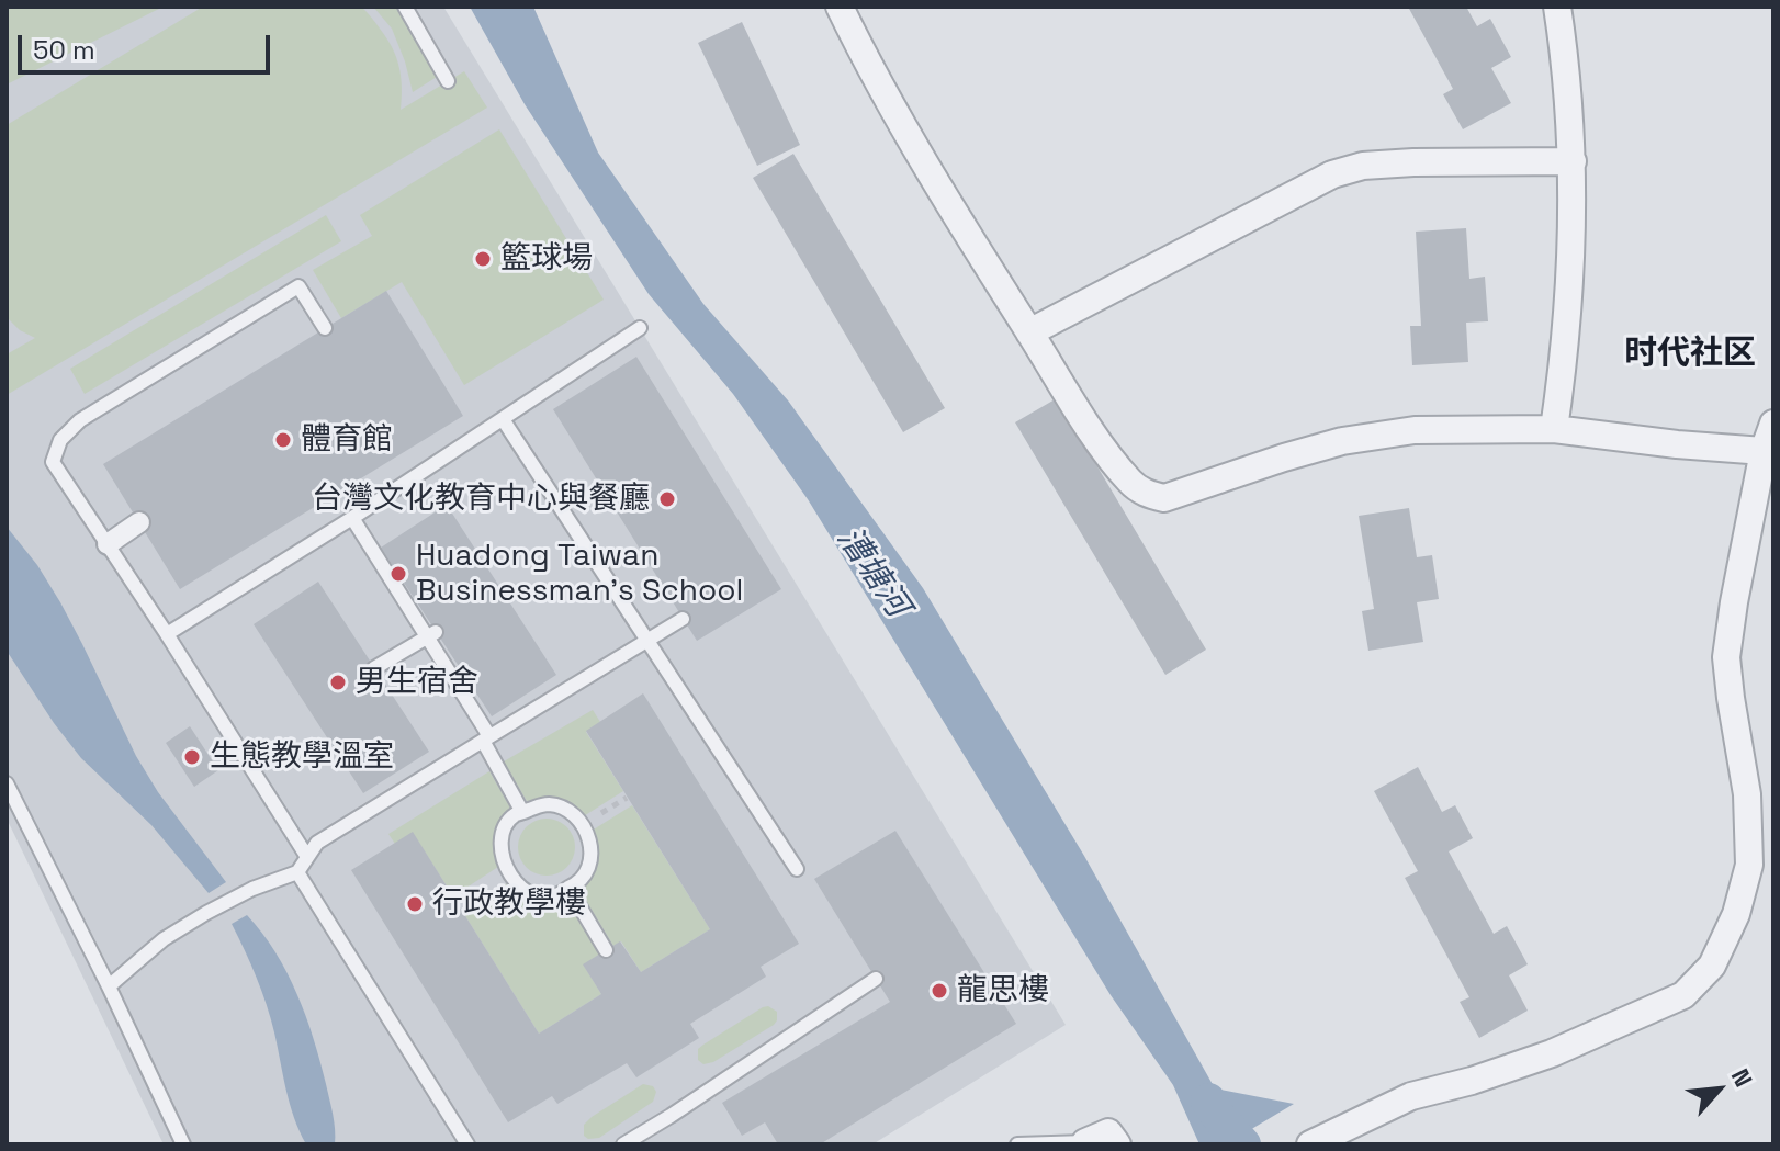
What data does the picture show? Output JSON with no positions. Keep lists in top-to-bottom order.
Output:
{
  "districts": ["时代社区"],
  "water": ["漕塘河"],
  "places": [
    "籃球場",
    "體育館",
    "台灣文化教育中心與餐廳",
    "Huadong Taiwan Businessman's School",
    "男生宿舍",
    "生態教學溫室",
    "行政教學樓",
    "龍思樓"
  ],
  "scale_bar": "50 m",
  "north": "top right"
}
